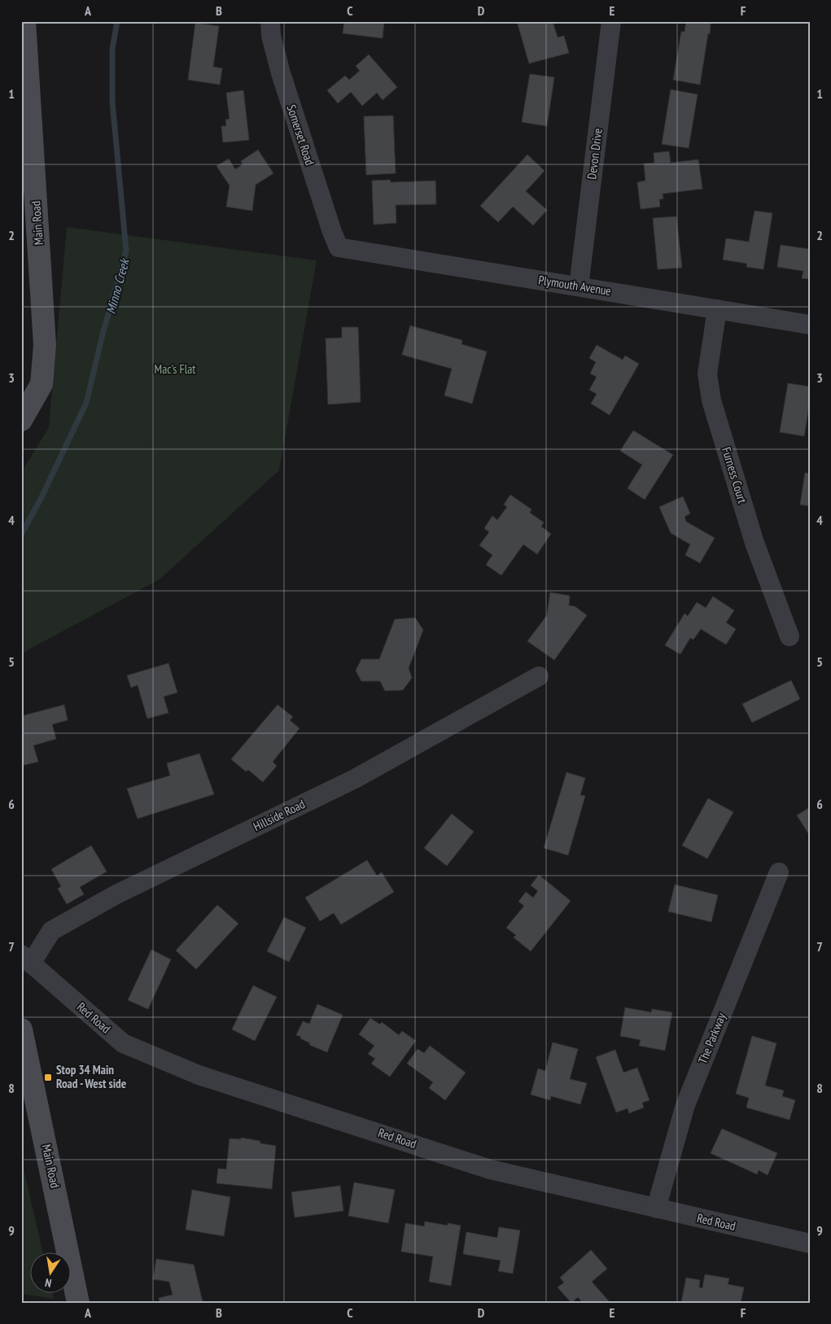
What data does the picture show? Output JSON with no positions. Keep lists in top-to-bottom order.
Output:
{
  "streets": {
    "main road": ["Main Road"],
    "street": [
      "Somerset Road",
      "Devon Drive",
      "Plymouth Avenue",
      "Furness Court",
      "Hillside Road",
      "Red Road",
      "The Parkway"
    ]
  },
  "crossings": [
    ["Somerset Road", "Plymouth Avenue"],
    ["Devon Drive", "Plymouth Avenue"],
    ["Plymouth Avenue", "Furness Court"],
    ["Hillside Road", "Red Road"],
    ["Red Road", "The Parkway"]
  ],
  "water": ["Minno Creek"],
  "parks": ["Mac's Flat"],
  "places": {
    "transit": ["Stop 34 Main Road - West side"]
  },
  "north": "bottom",
  "grid": {
    "columns": [
      "A",
      "B",
      "C",
      "D",
      "E",
      "F"
    ],
    "rows": [
      "1",
      "2",
      "3",
      "4",
      "5",
      "6",
      "7",
      "8",
      "9"
    ]
  }
}
